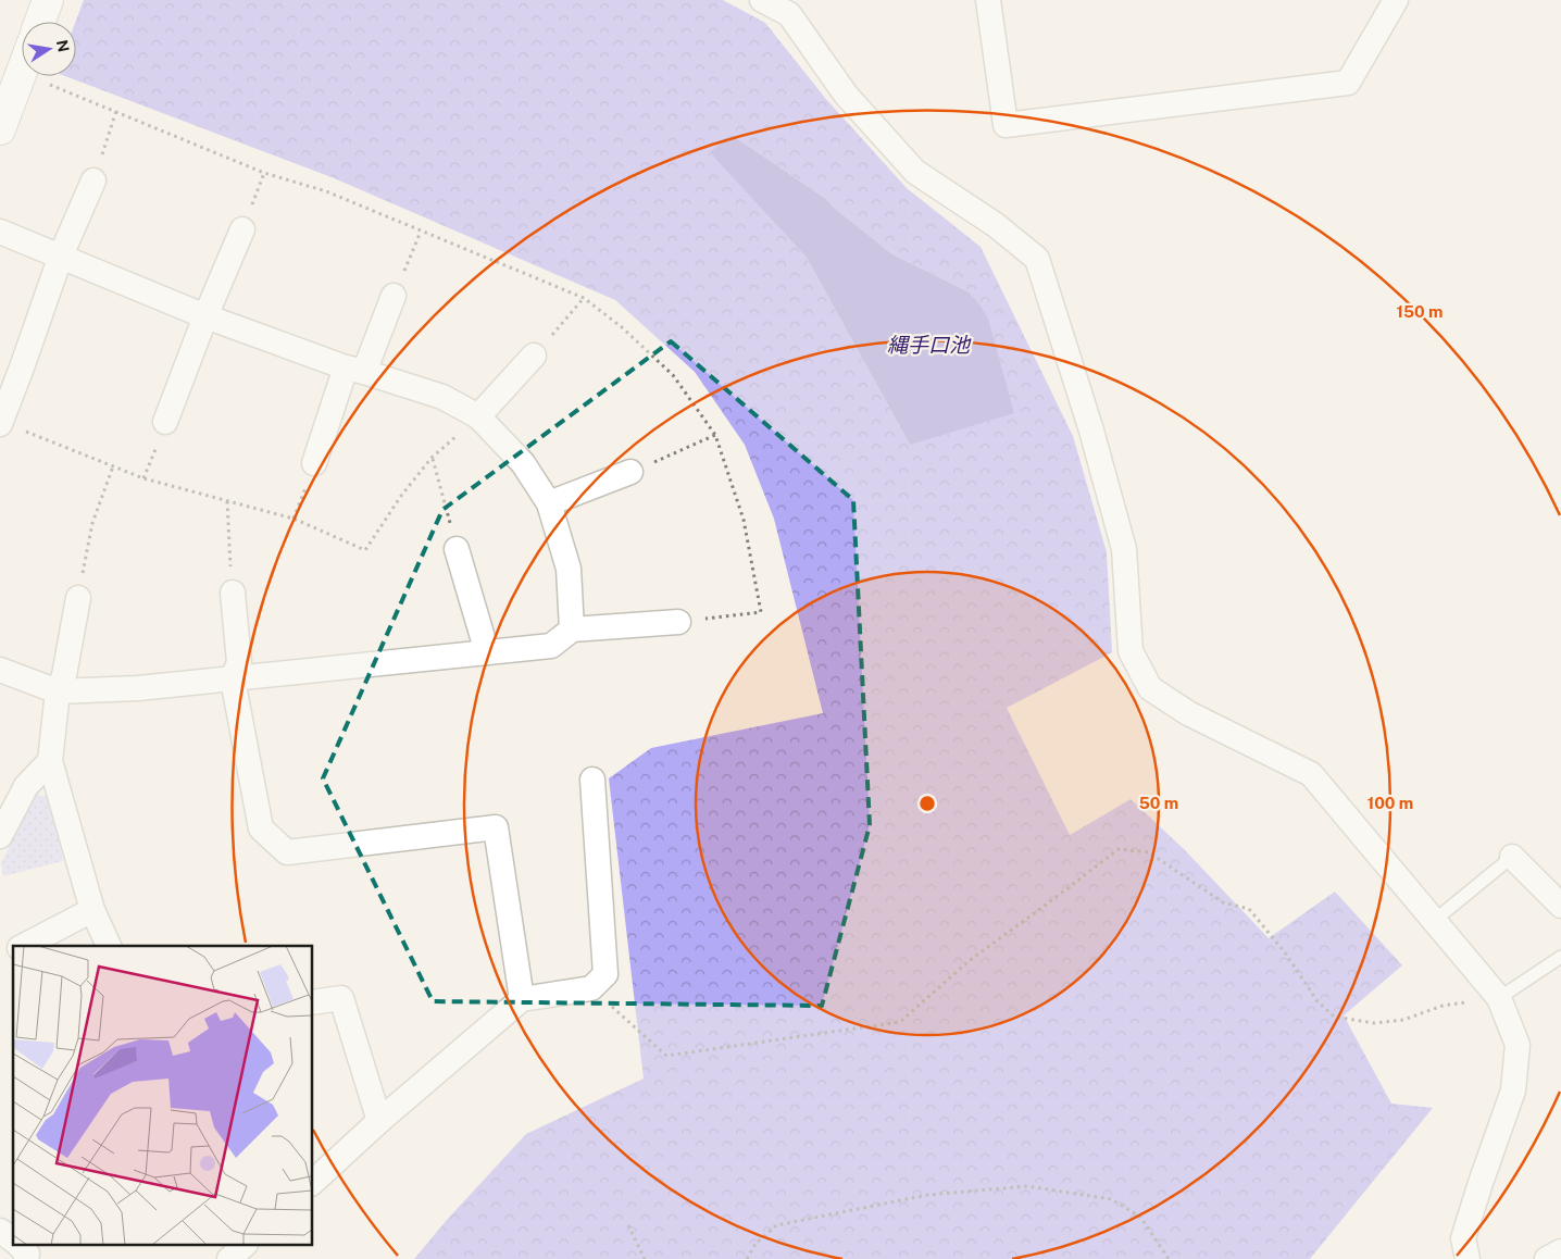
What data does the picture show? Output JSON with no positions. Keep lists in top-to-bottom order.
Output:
{
  "water": ["縄手口池"],
  "north": "right",
  "rings": ["150 m", "50 m", "100 m"]
}
